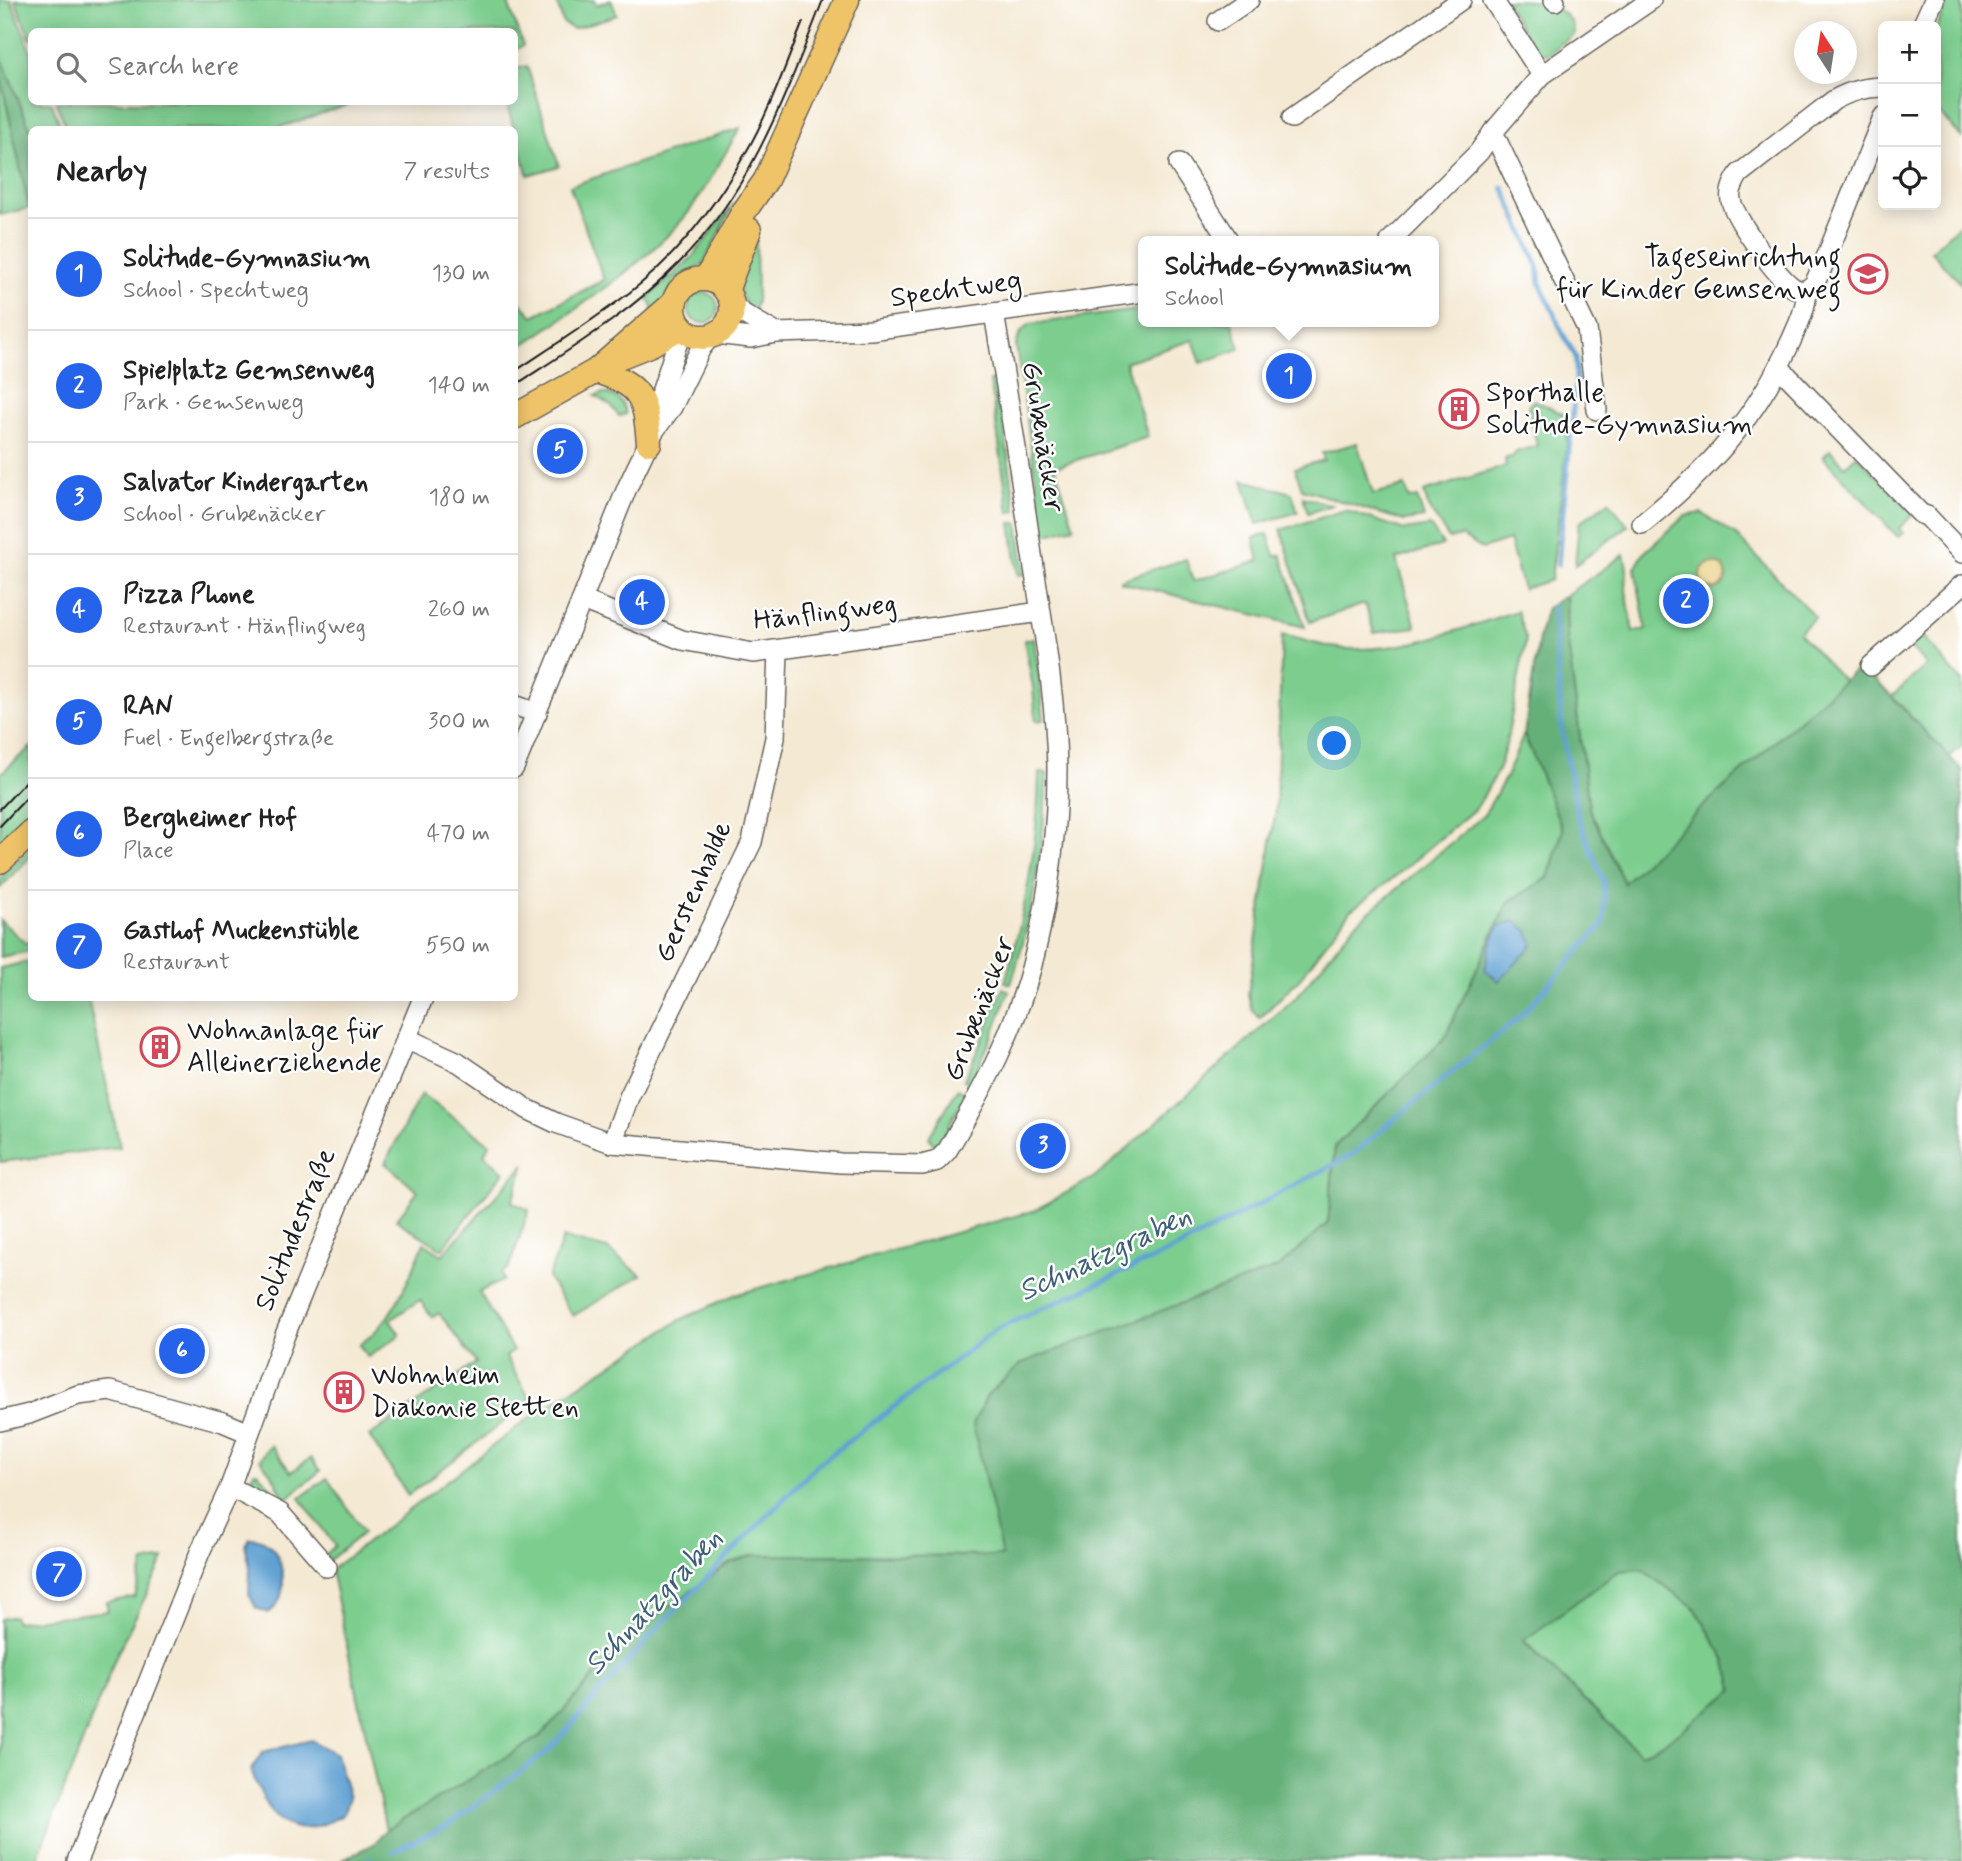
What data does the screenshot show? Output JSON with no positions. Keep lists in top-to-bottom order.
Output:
{
  "streets": {
    "street": [
      "Spechtweg",
      "Grubenäcker",
      "Hänflingweg",
      "Gerstenhalde",
      "Solitudestraße"
    ]
  },
  "crossings": [
    ["Spechtweg", "Grubenäcker"],
    ["Grubenäcker", "Hänflingweg"],
    ["Grubenäcker", "Gerstenhalde"],
    ["Grubenäcker", "Solitudestraße"],
    ["Hänflingweg", "Gerstenhalde"]
  ],
  "water": ["Schnatzgraben"],
  "places": {
    "school or university": ["Tageseinrichtung für Kinder Gemsenweg"],
    "building": ["Sporthalle Solitude-Gymnasium", "Wohnanlage für Alleinerziehende", "Wohnheim Diakonie Stetten"]
  },
  "north": "top",
  "page": {
    "map_buttons": ["+", "−"],
    "search": "Search here",
    "heading": ["Nearby", "7 results"],
    "list": [
      {
        "mark": "1",
        "name": "Solitude-Gymnasium",
        "note": "School · Spechtweg",
        "value": "130 m"
      },
      {
        "mark": "2",
        "name": "Spielplatz Gemsenweg",
        "note": "Park · Gemsenweg",
        "value": "140 m"
      },
      {
        "mark": "3",
        "name": "Salvator Kindergarten",
        "note": "School · Grubenäcker",
        "value": "180 m"
      },
      {
        "mark": "4",
        "name": "Pizza Phone",
        "note": "Restaurant · Hänflingweg",
        "value": "260 m"
      },
      {
        "mark": "5",
        "name": "RAN",
        "note": "Fuel · Engelbergstraße",
        "value": "300 m"
      },
      {
        "mark": "6",
        "name": "Bergheimer Hof",
        "note": "Place",
        "value": "470 m"
      },
      {
        "mark": "7",
        "name": "Gasthof Muckenstüble",
        "note": "Restaurant",
        "value": "550 m"
      }
    ],
    "popup": ["Solitude-Gymnasium", "School"],
    "pins": [
      "1",
      "5",
      "2",
      "4",
      "3",
      "6",
      "7"
    ]
  }
}
